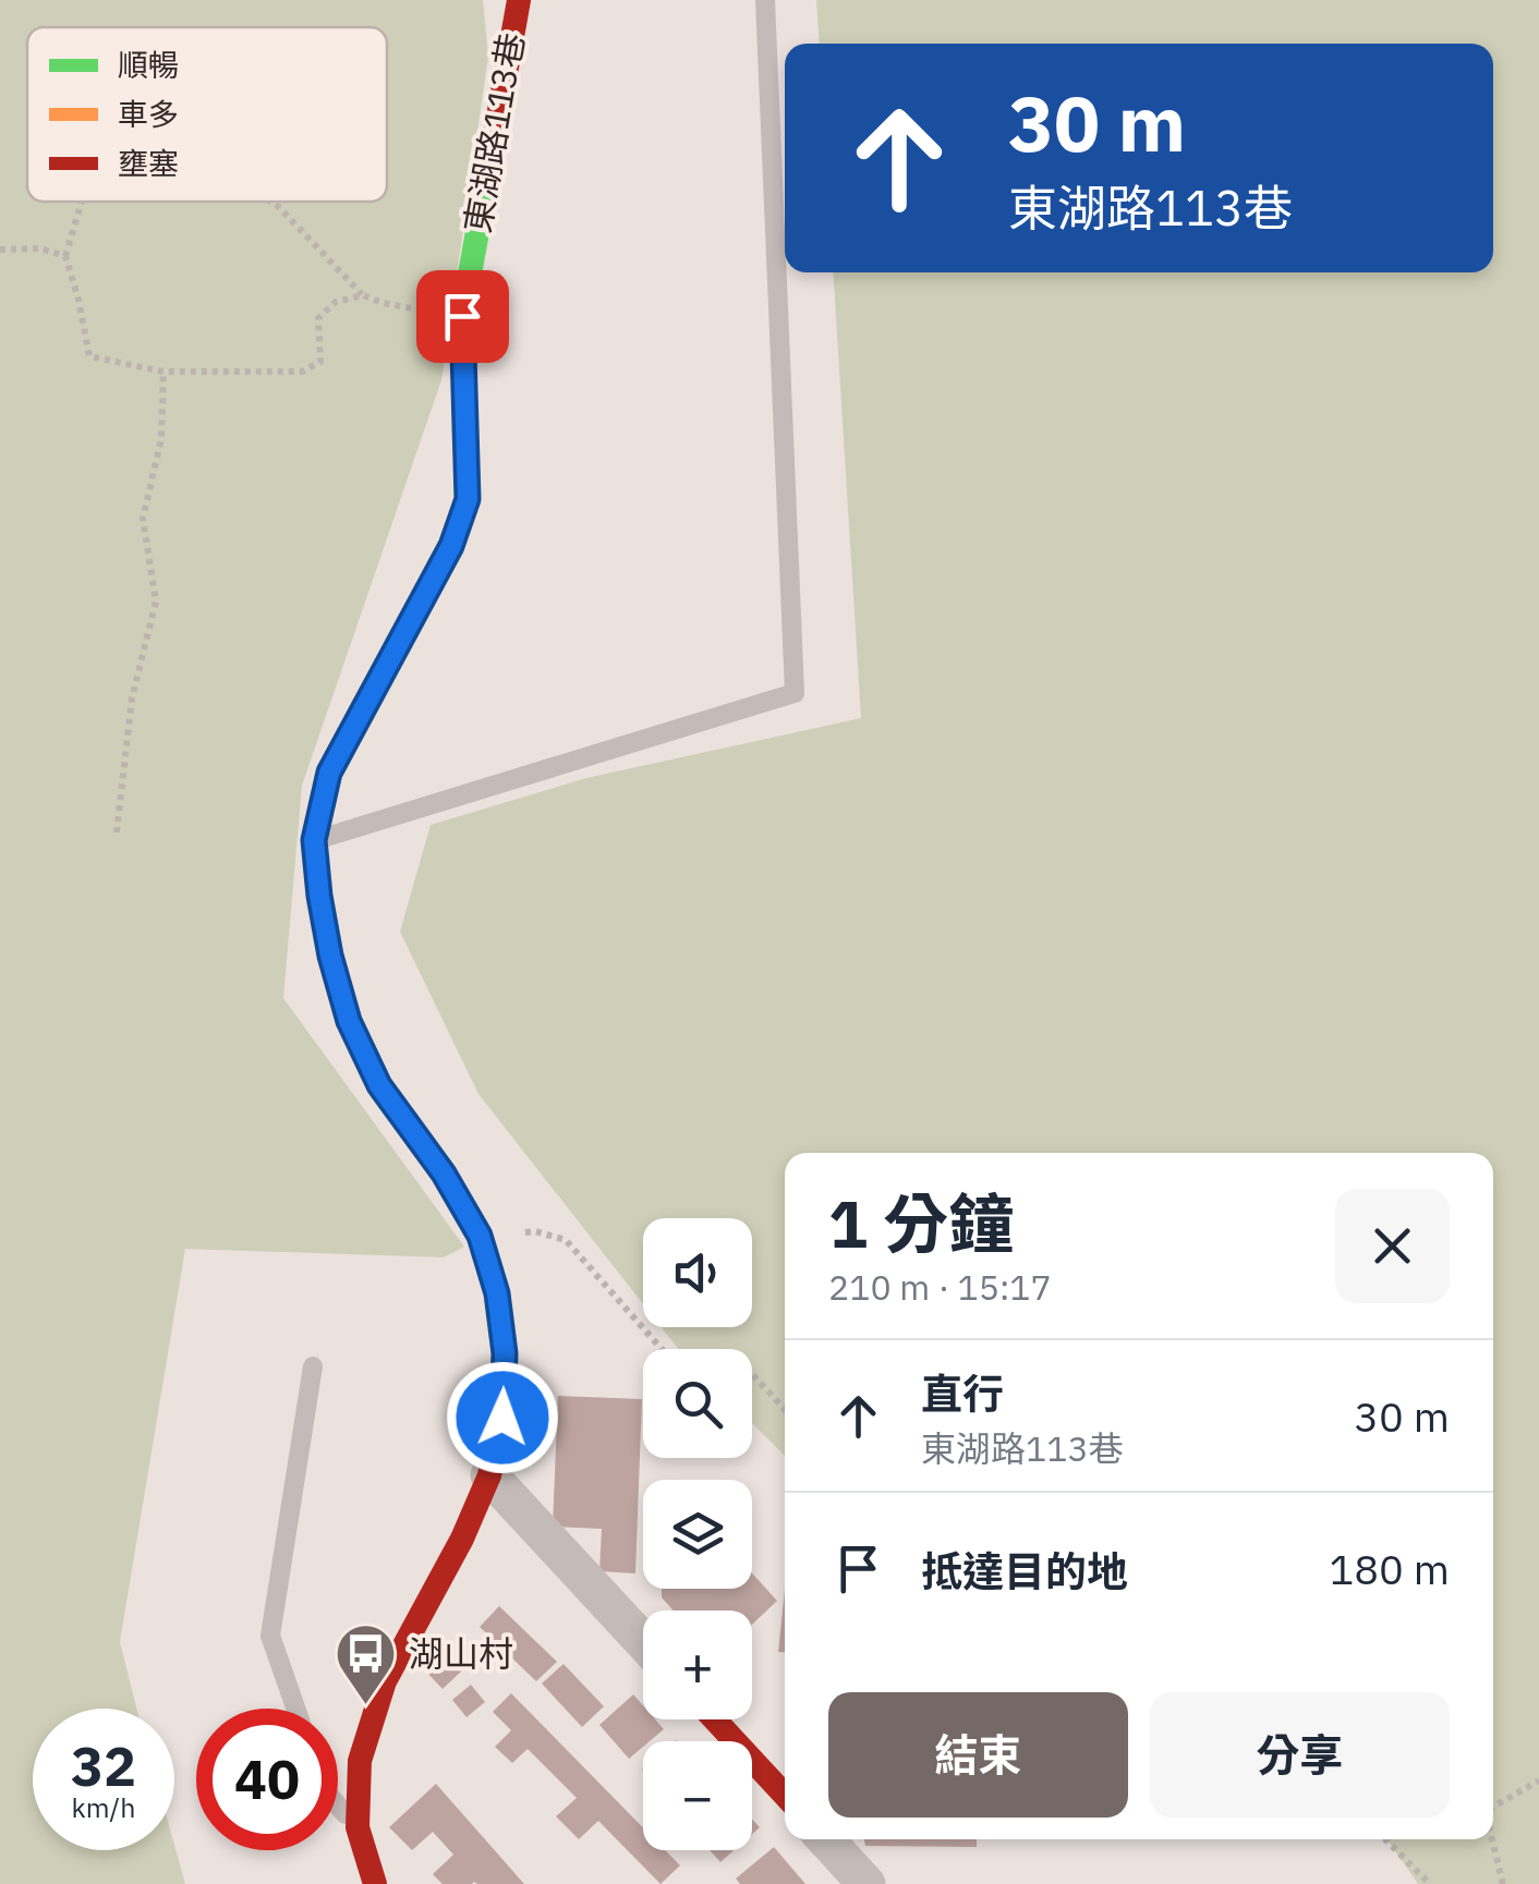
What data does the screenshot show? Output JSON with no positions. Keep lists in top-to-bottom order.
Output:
{
  "streets": {
    "street": ["東湖路113巷"]
  },
  "places": {
    "bus stop": ["湖山村"]
  },
  "legend": ["順暢", "車多", "壅塞"],
  "page": {
    "turn": ["30 m", "東湖路113巷"],
    "heading": ["1 分鐘", "210 m · 15:17"],
    "map_buttons": ["+", "−"],
    "list": [
      {
        "name": "直行",
        "note": "東湖路113巷",
        "value": "30 m"
      },
      {
        "name": "抵達目的地",
        "value": "180 m"
      }
    ],
    "buttons": ["結束", "分享"],
    "speed": "32 km/h",
    "limit": "40"
  }
}
